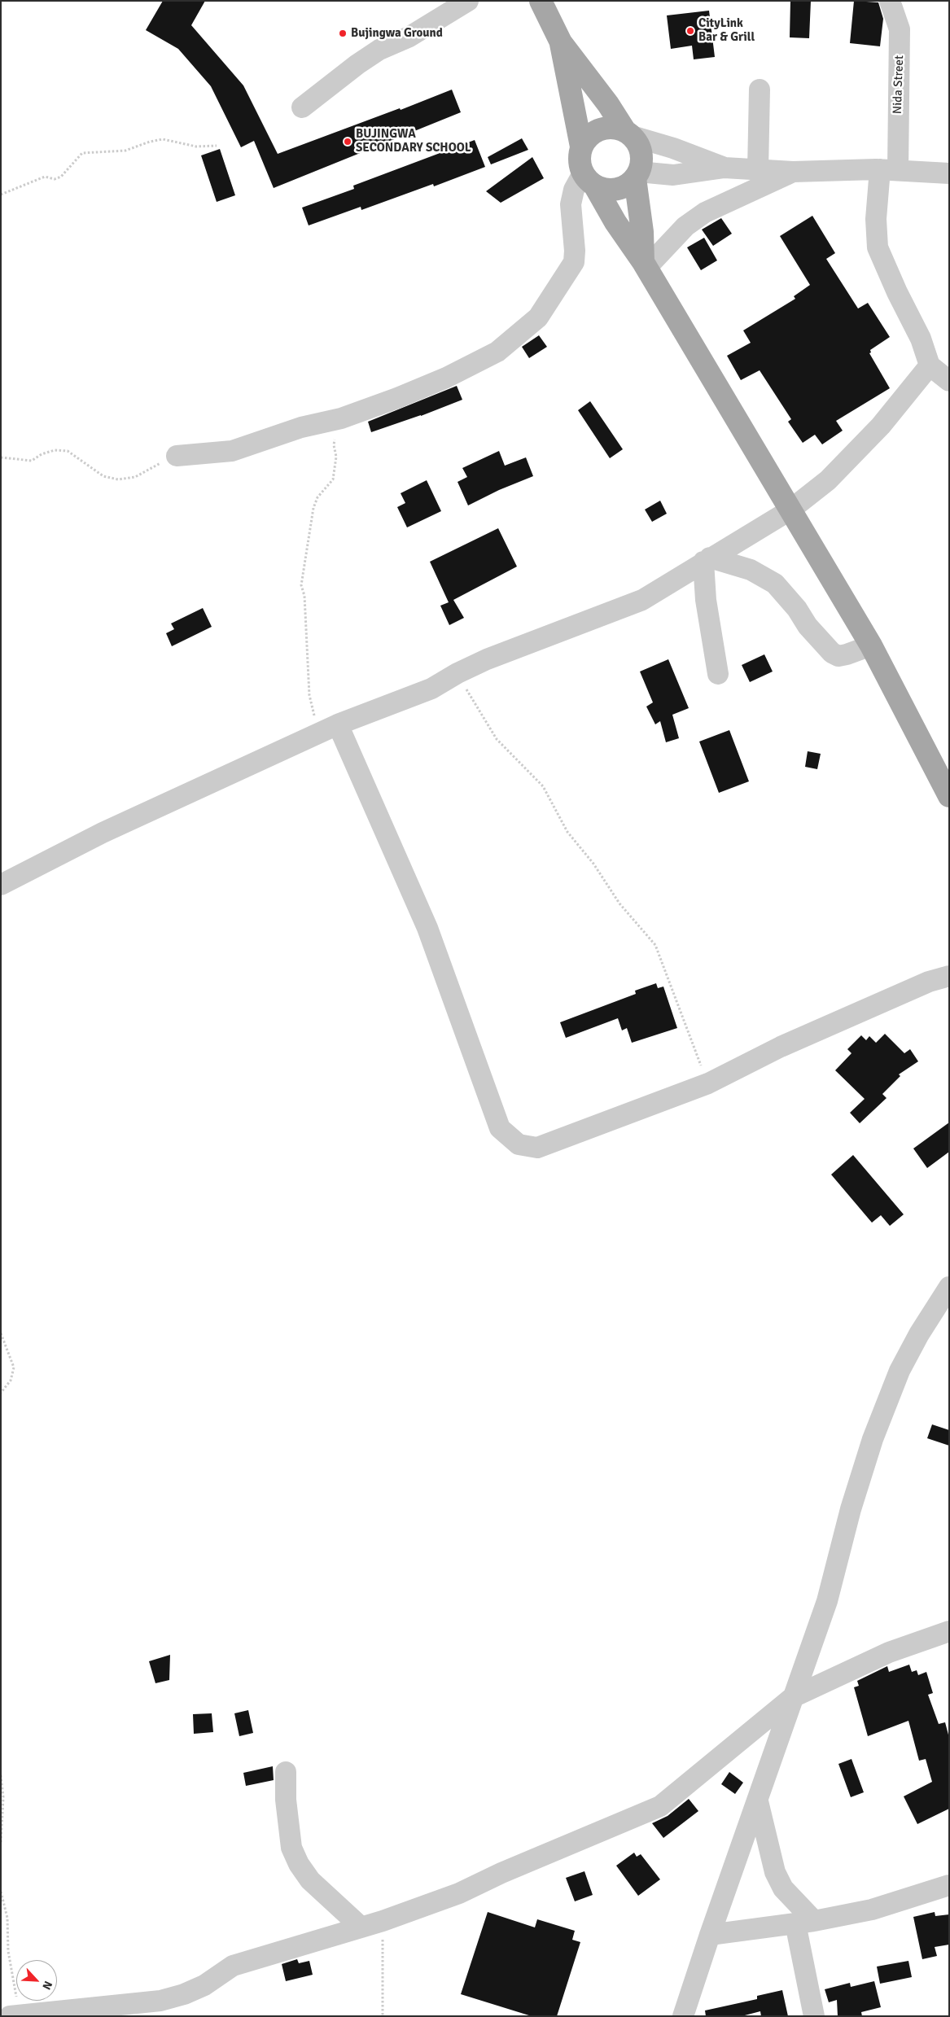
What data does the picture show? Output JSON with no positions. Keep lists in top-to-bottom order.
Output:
{
  "streets": {
    "street": ["Nida Street"]
  },
  "places": ["CityLink Bar & Grill", "Bujingwa Ground", "BUJINGWA SECONDARY SCHOOL"],
  "north": "bottom right"
}
